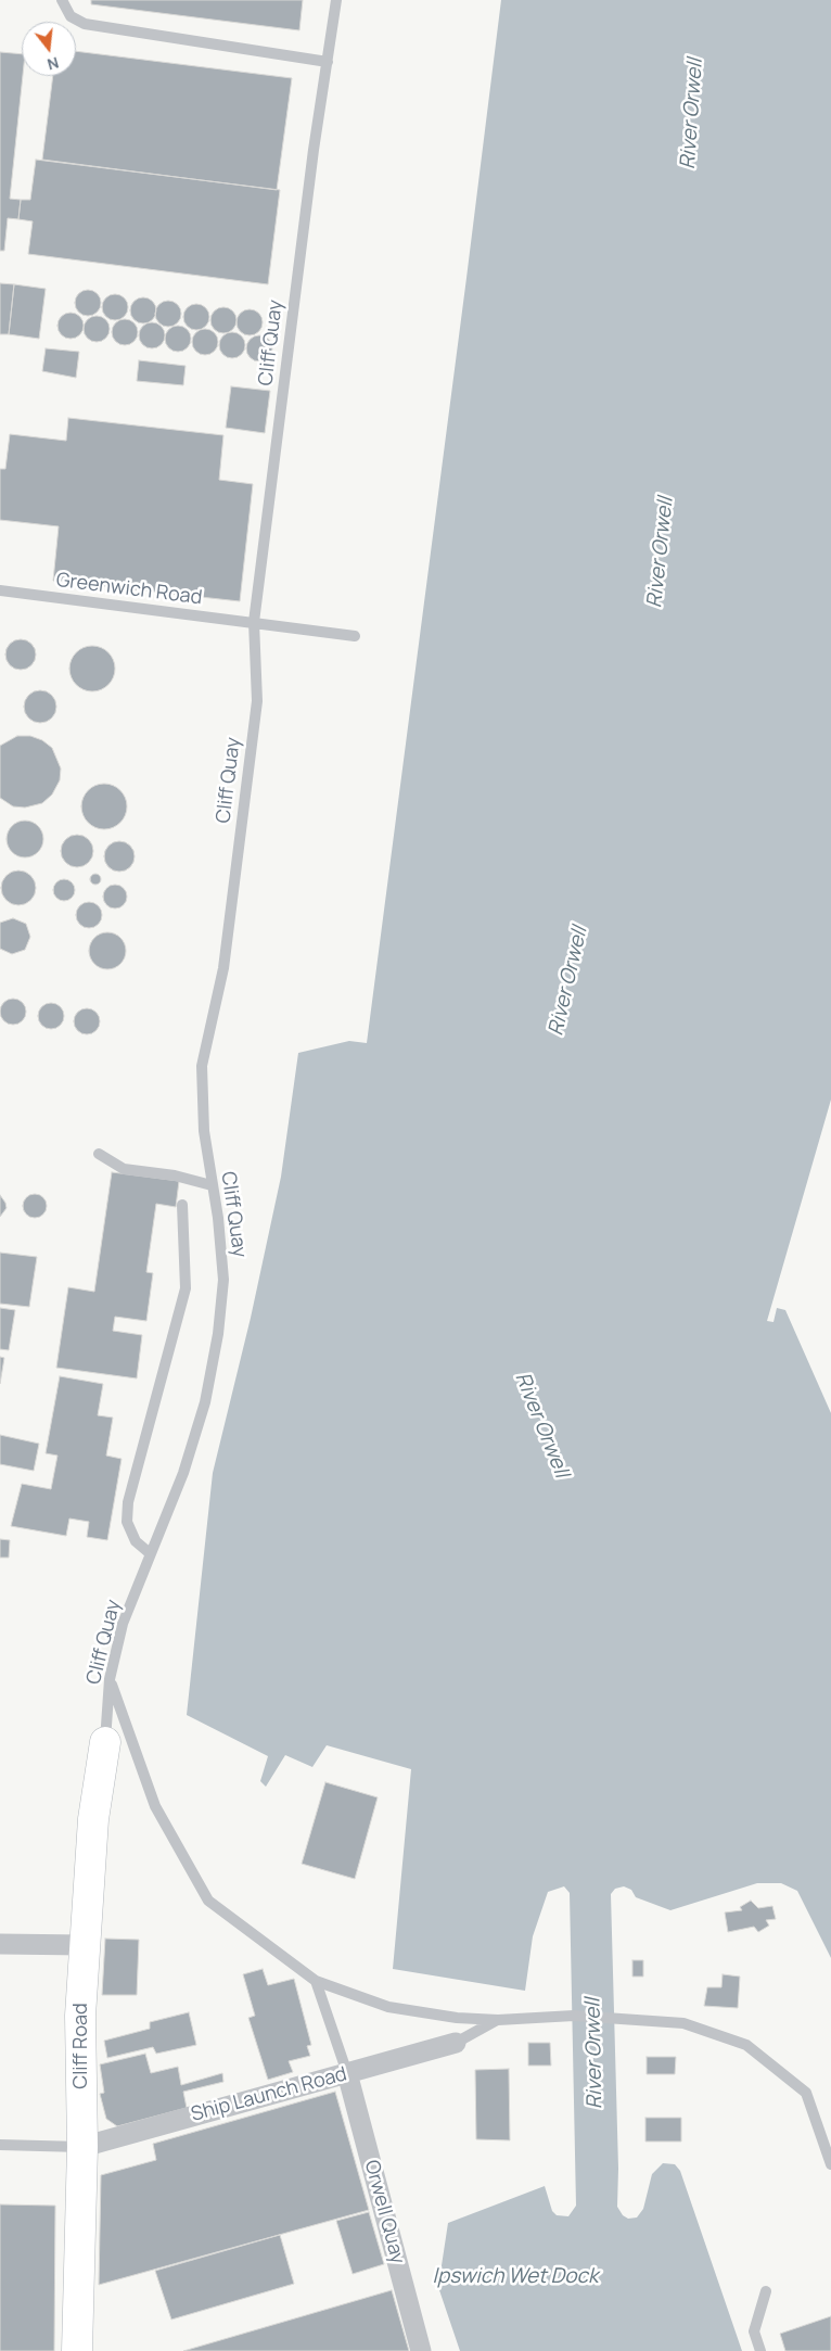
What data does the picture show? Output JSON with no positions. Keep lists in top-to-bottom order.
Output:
{
  "streets": {
    "main road": ["Cliff Road"],
    "street": ["Ship Launch Road", "Orwell Quay"],
    "lane": ["Cliff Quay", "Greenwich Road"]
  },
  "crossings": [
    ["Cliff Quay", "Greenwich Road"],
    ["Cliff Quay", "Cliff Road"],
    ["Cliff Road", "Ship Launch Road"],
    ["Ship Launch Road", "Orwell Quay"]
  ],
  "water": ["River Orwell", "Ipswich Wet Dock"],
  "north": "bottom"
}
